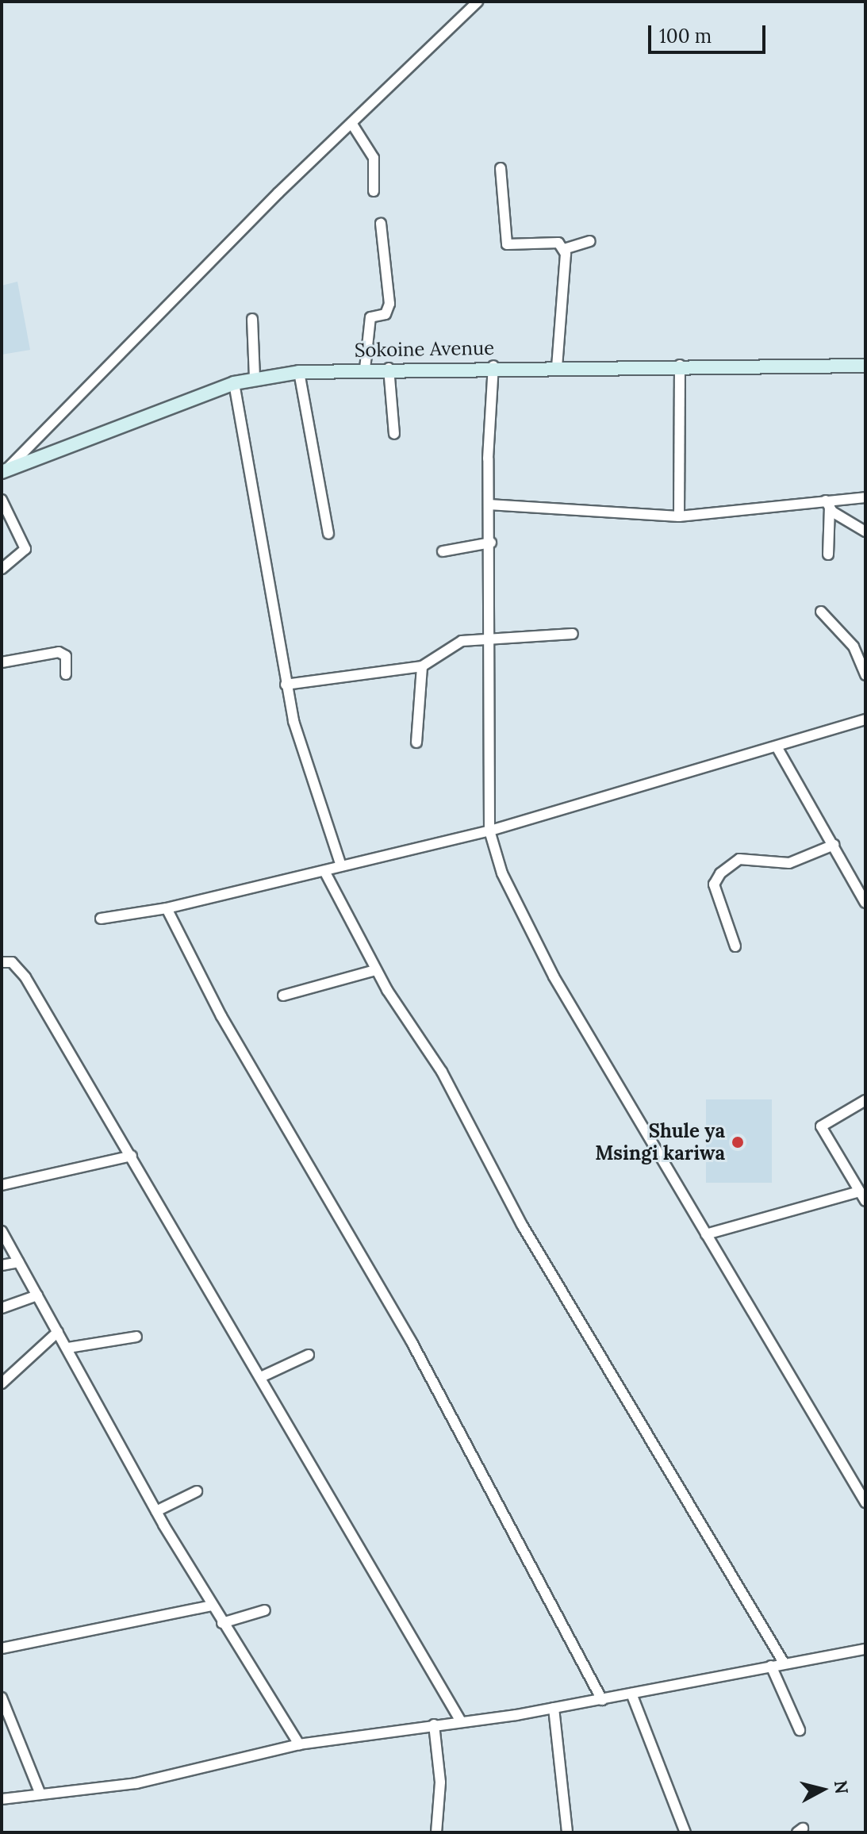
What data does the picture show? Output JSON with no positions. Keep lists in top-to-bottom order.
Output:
{
  "streets": {
    "street": ["Sokoine Avenue"]
  },
  "places": ["Shule ya Msingi kariwa"],
  "scale_bar": "100 m",
  "north": "right"
}
